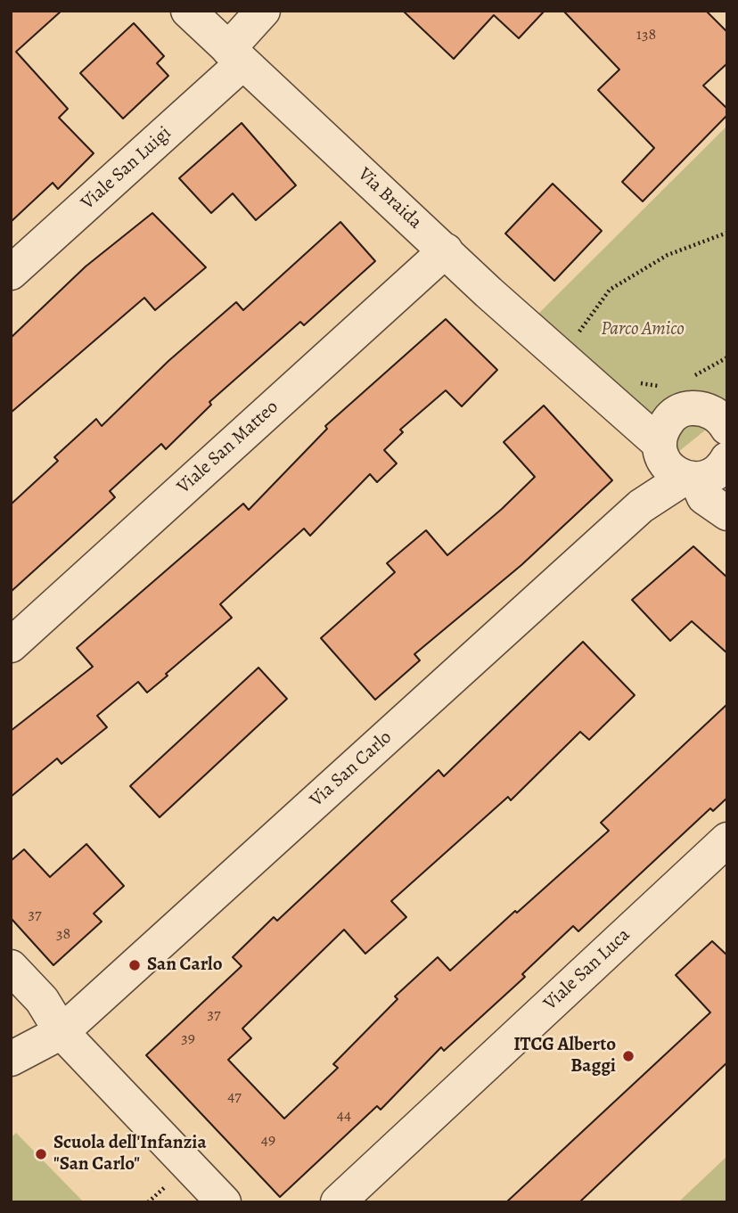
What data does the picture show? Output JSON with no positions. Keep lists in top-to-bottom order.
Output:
{
  "streets": {
    "street": [
      "Viale San Luigi",
      "Via Braida",
      "Viale San Matteo",
      "Via San Carlo",
      "Viale San Luca"
    ]
  },
  "crossings": [
    ["Viale San Luigi", "Via Braida"],
    ["Via Braida", "Viale San Matteo"],
    ["Via Braida", "Via San Carlo"]
  ],
  "parks": ["Parco Amico"],
  "places": ["San Carlo", "ITCG Alberto Baggi", "Scuola dell'Infanzia \"San Carlo\""],
  "house_numbers": [
    "138",
    "37",
    "38",
    "37",
    "39",
    "47",
    "44",
    "49"
  ]
}
